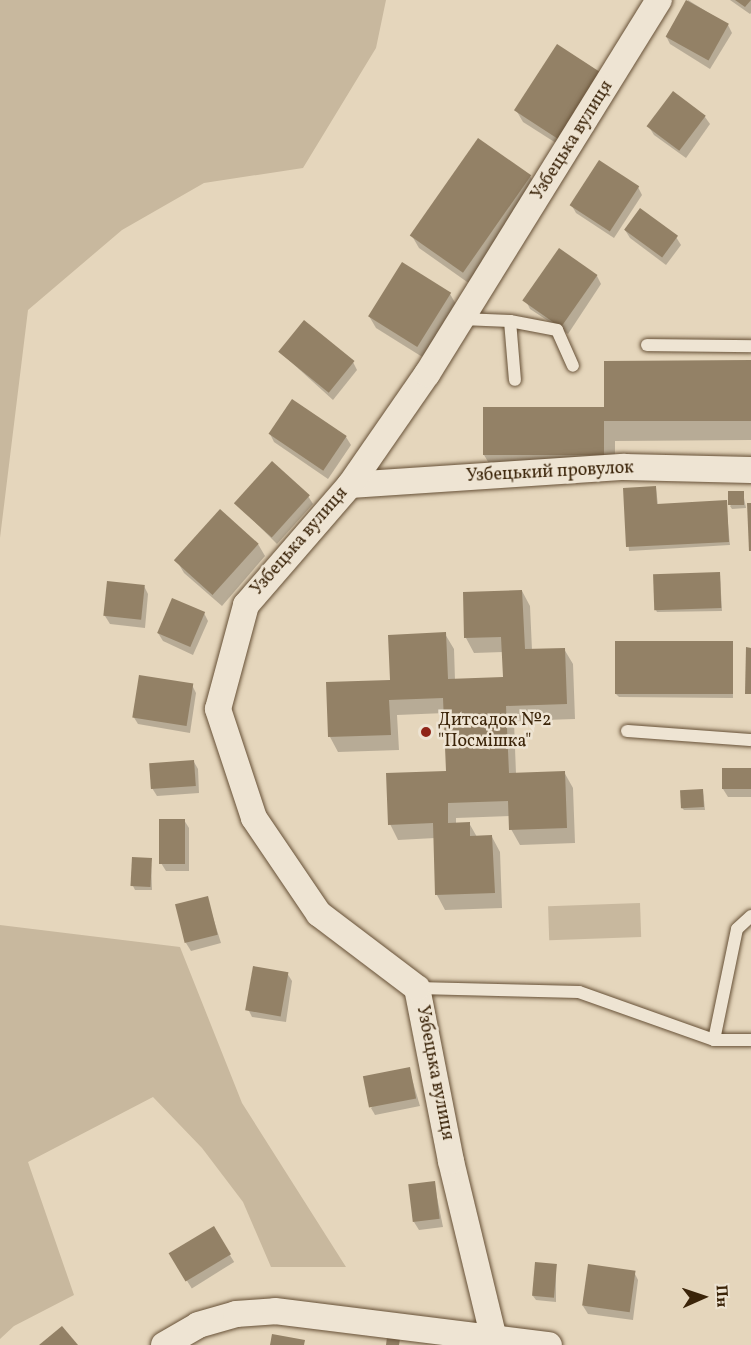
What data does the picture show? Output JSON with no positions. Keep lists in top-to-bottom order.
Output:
{
  "streets": {
    "street": ["Узбецька вулиця", "Узбецький провулок"]
  },
  "crossings": [
    ["Узбецька вулиця", "Узбецький провулок"]
  ],
  "places": ["Дитсадок №2 \"Посмішка\""],
  "north": "right"
}
